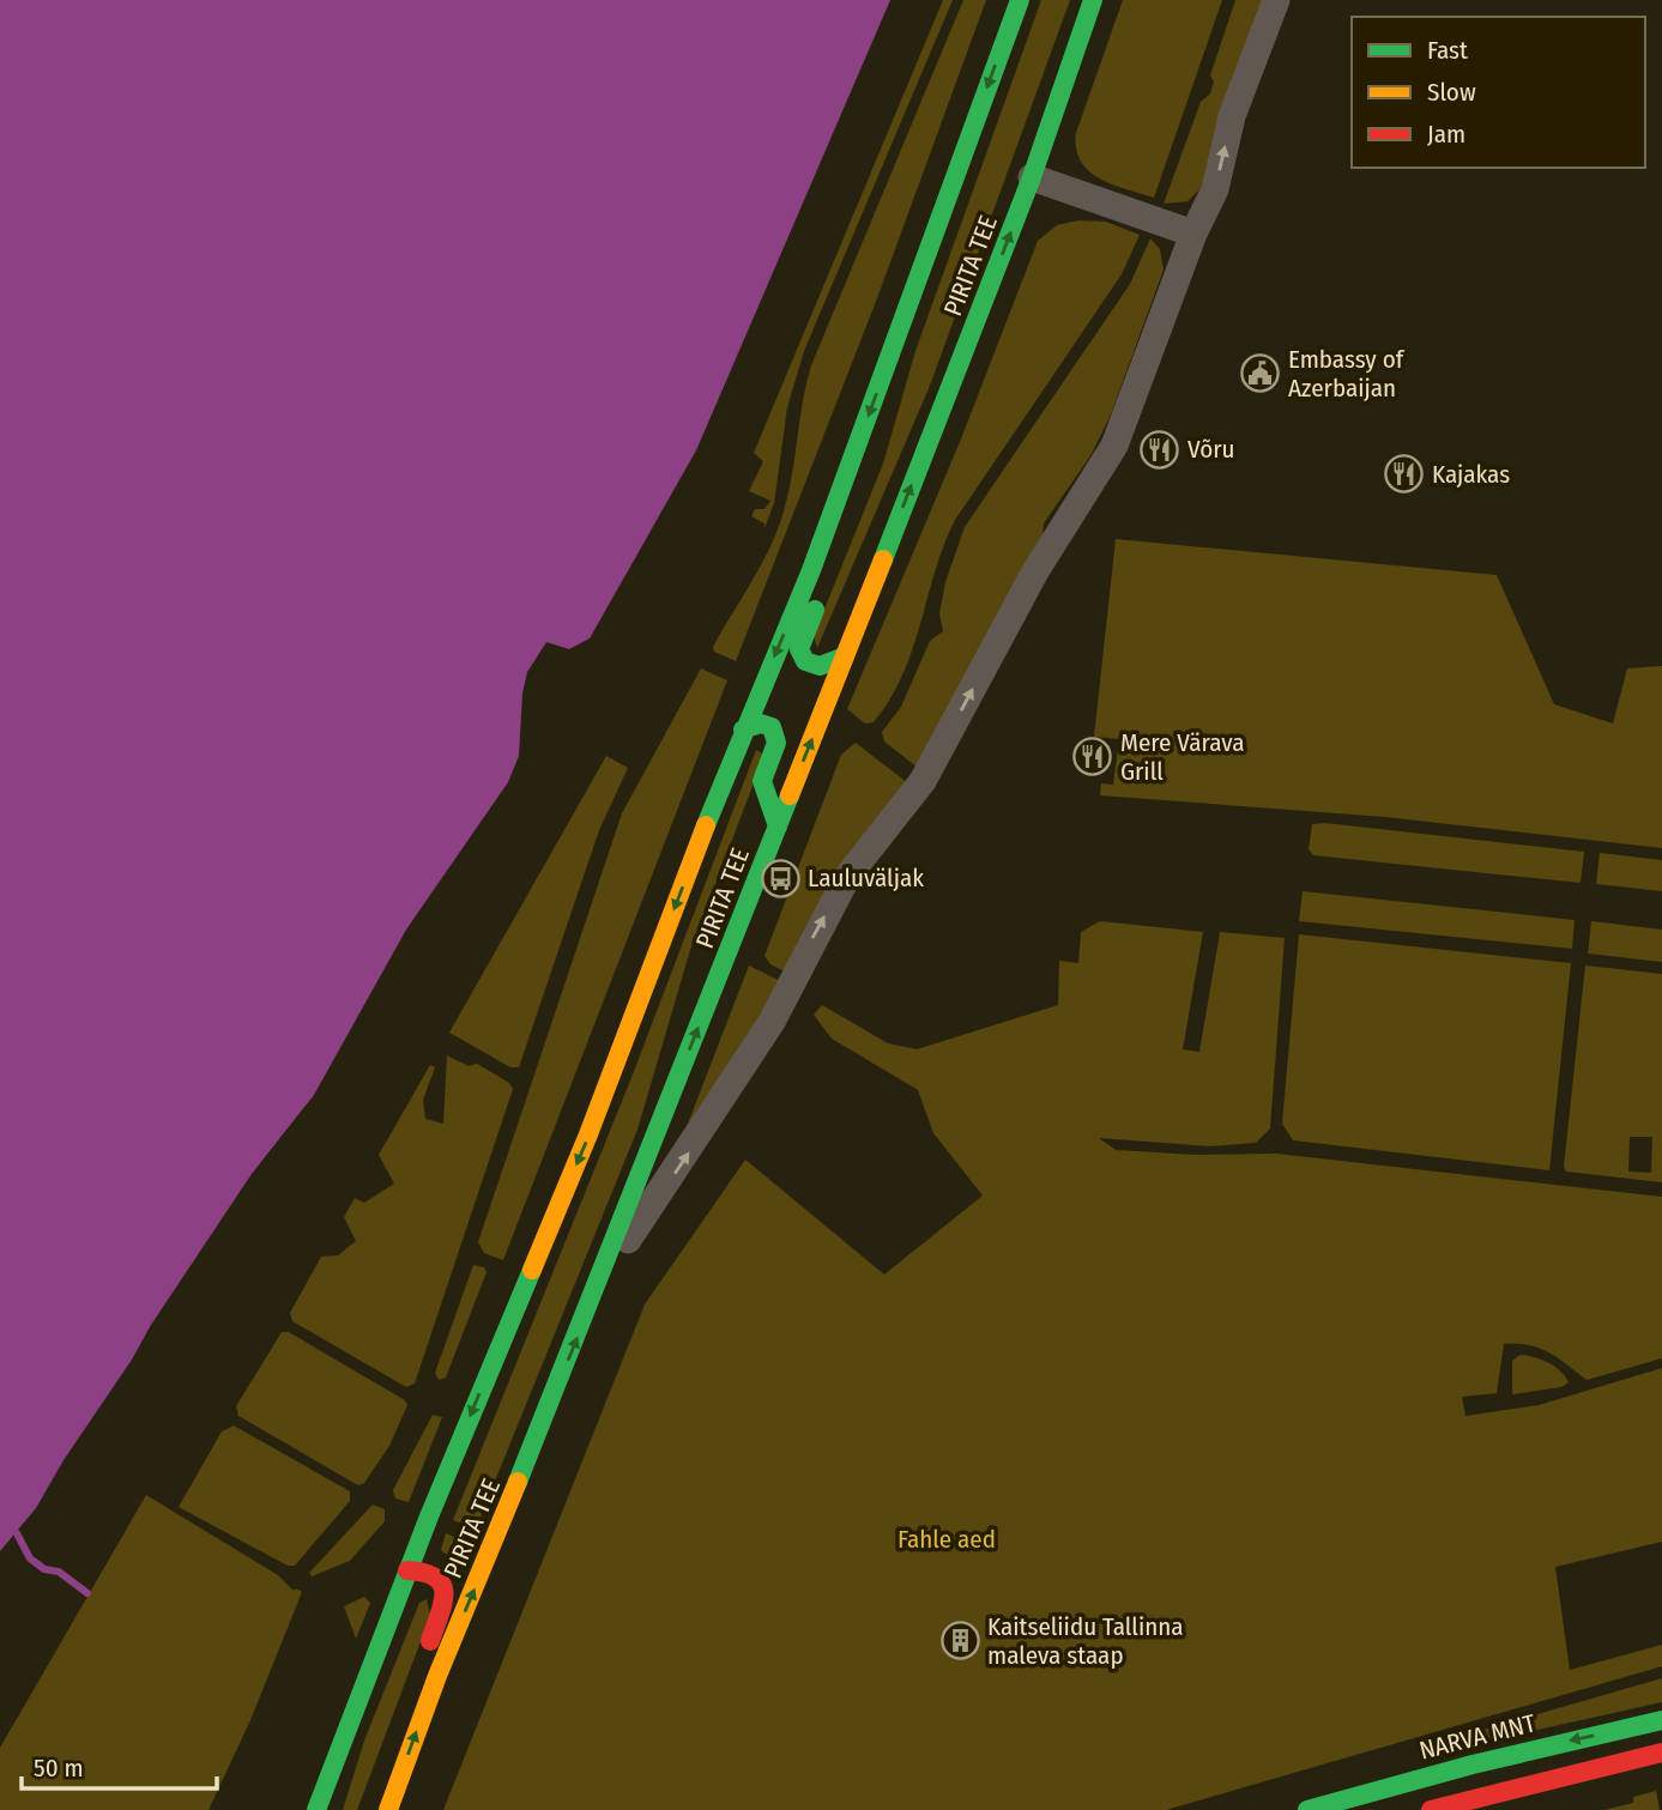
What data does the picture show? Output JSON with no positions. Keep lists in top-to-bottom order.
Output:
{
  "streets": {
    "main road": ["PIRITA TEE", "NARVA MNT"]
  },
  "parks": ["Fahle aed"],
  "places": {
    "public building": ["Embassy of Azerbaijan"],
    "restaurant": ["Võru", "Kajakas", "Mere Värava Grill"],
    "bus stop": ["Lauluväljak"],
    "building": ["Kaitseliidu Tallinna maleva staap"]
  },
  "legend": ["Fast", "Slow", "Jam"],
  "scale_bar": "50 m"
}
